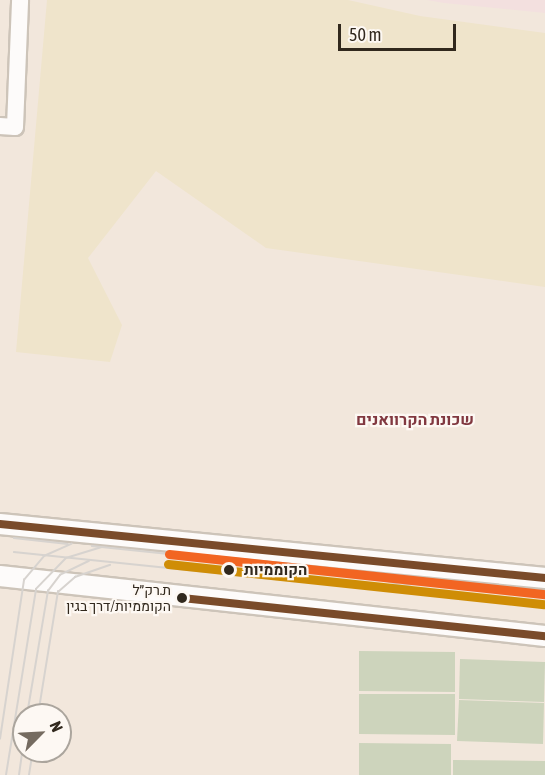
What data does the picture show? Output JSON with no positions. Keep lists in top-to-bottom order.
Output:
{
  "districts": ["שכונת הקרוואנים"],
  "places": ["הקוממיות", "ת.רק״ל הקוממיות/דרך בגין"],
  "scale_bar": "50 m",
  "north": "top right"
}
